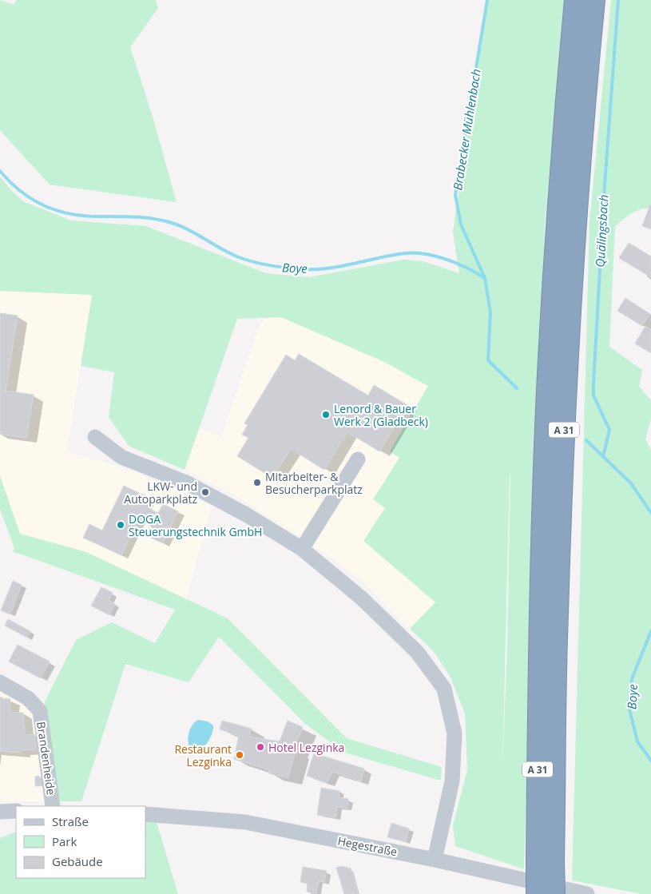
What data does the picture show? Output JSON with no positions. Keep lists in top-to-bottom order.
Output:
{
  "streets": {
    "highway": ["A 31"],
    "street": ["Brandenheide", "Hegestraße"]
  },
  "water": ["Brabecker Mühlenbach", "Quälingsbach", "Boye"],
  "places": [
    "Lenord & Bauer Werk 2 (Gladbeck)",
    "Mitarbeiter- & Besucherparkplatz",
    "LKW- und Autoparkplatz",
    "DOGA Steuerungstechnik GmbH",
    "Hotel Lezginka",
    "Restaurant Lezginka"
  ],
  "legend": ["Straße", "Park", "Gebäude"]
}
